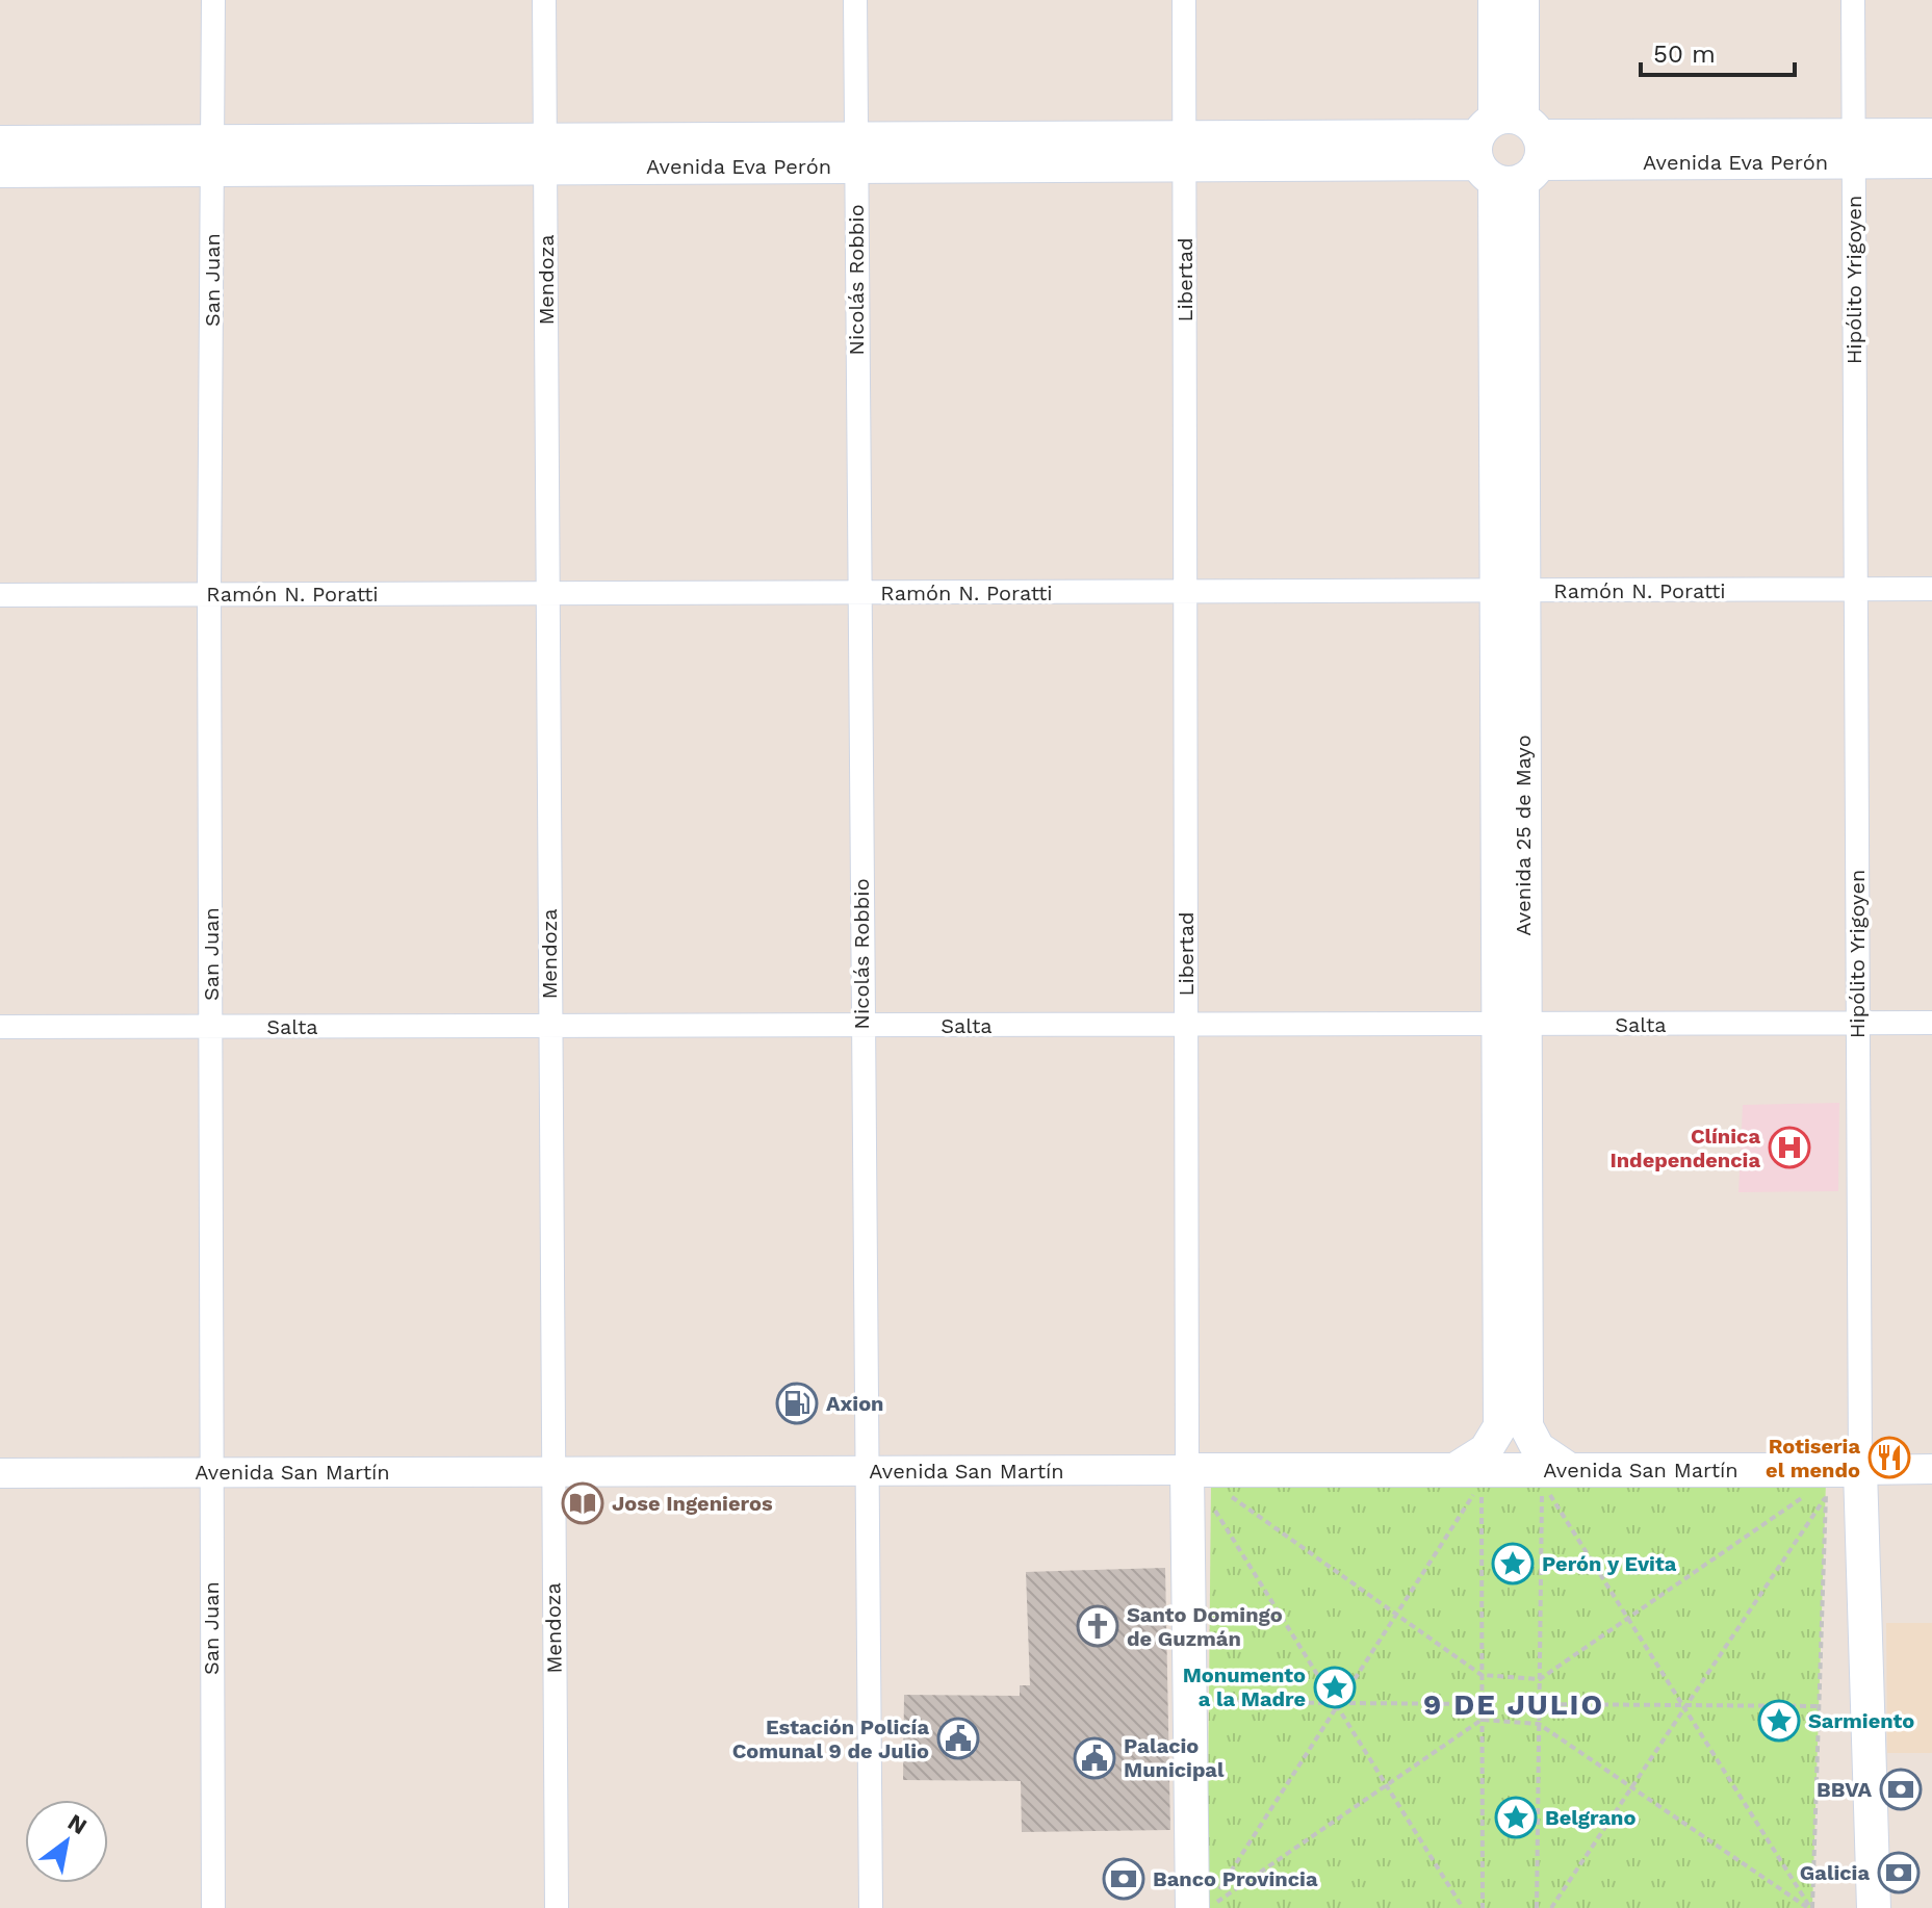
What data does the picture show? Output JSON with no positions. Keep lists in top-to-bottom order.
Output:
{
  "streets": {
    "main road": [
      "Avenida Eva Perón",
      "Libertad",
      "Hipólito Yrigoyen",
      "Avenida 25 de Mayo",
      "Avenida San Martín"
    ],
    "street": [
      "San Juan",
      "Mendoza",
      "Nicolás Robbio",
      "Ramón N. Poratti",
      "Salta"
    ]
  },
  "crossings": [
    ["Avenida Eva Perón", "San Juan"],
    ["Avenida Eva Perón", "Mendoza"],
    ["Avenida Eva Perón", "Nicolás Robbio"],
    ["Avenida Eva Perón", "Libertad"],
    ["Avenida Eva Perón", "Hipólito Yrigoyen"],
    ["Avenida Eva Perón", "Avenida 25 de Mayo"],
    ["San Juan", "Ramón N. Poratti"],
    ["San Juan", "Salta"],
    ["San Juan", "Avenida San Martín"],
    ["Mendoza", "Ramón N. Poratti"],
    ["Mendoza", "Salta"],
    ["Mendoza", "Avenida San Martín"],
    ["Nicolás Robbio", "Ramón N. Poratti"],
    ["Nicolás Robbio", "Salta"],
    ["Nicolás Robbio", "Avenida San Martín"],
    ["Libertad", "Ramón N. Poratti"],
    ["Libertad", "Salta"],
    ["Libertad", "Avenida San Martín"],
    ["Hipólito Yrigoyen", "Ramón N. Poratti"],
    ["Hipólito Yrigoyen", "Salta"],
    ["Hipólito Yrigoyen", "Avenida San Martín"],
    ["Ramón N. Poratti", "Avenida 25 de Mayo"],
    ["Avenida 25 de Mayo", "Salta"],
    ["Avenida 25 de Mayo", "Avenida San Martín"]
  ],
  "districts": ["9 DE JULIO"],
  "places": {
    "hospital": ["Clínica Independencia"],
    "fuel station": ["Axion"],
    "restaurant": ["Rotiseria el mendo"],
    "library": ["Jose Ingenieros"],
    "place": [
      "Perón y Evita",
      "Monumento a la Madre",
      "Sarmiento",
      "Belgrano"
    ],
    "church": ["Santo Domingo de Guzmán"],
    "public building": ["Estación Policía Comunal 9 de Julio", "Palacio Municipal"],
    "bank": ["BBVA", "Galicia", "Banco Provincia"]
  },
  "scale_bar": "50 m",
  "north": "top right"
}
